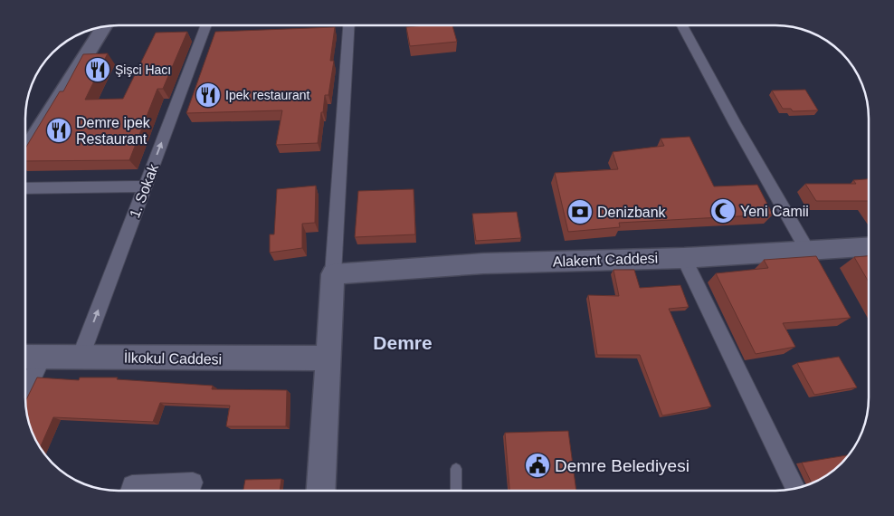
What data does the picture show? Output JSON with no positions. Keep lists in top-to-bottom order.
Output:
{
  "streets": {
    "street": ["1. Sokak", "Alakent Caddesi", "İlkokul Caddesi"]
  },
  "crossings": [
    ["1. Sokak", "İlkokul Caddesi"]
  ],
  "districts": ["Demre"],
  "places": {
    "restaurant": ["Şişci Hacı", "Ipek restaurant", "Demre ipek Restaurant"],
    "mosque": ["Yeni Camii"],
    "bank": ["Denizbank"],
    "public building": ["Demre Belediyesi"]
  }
}
